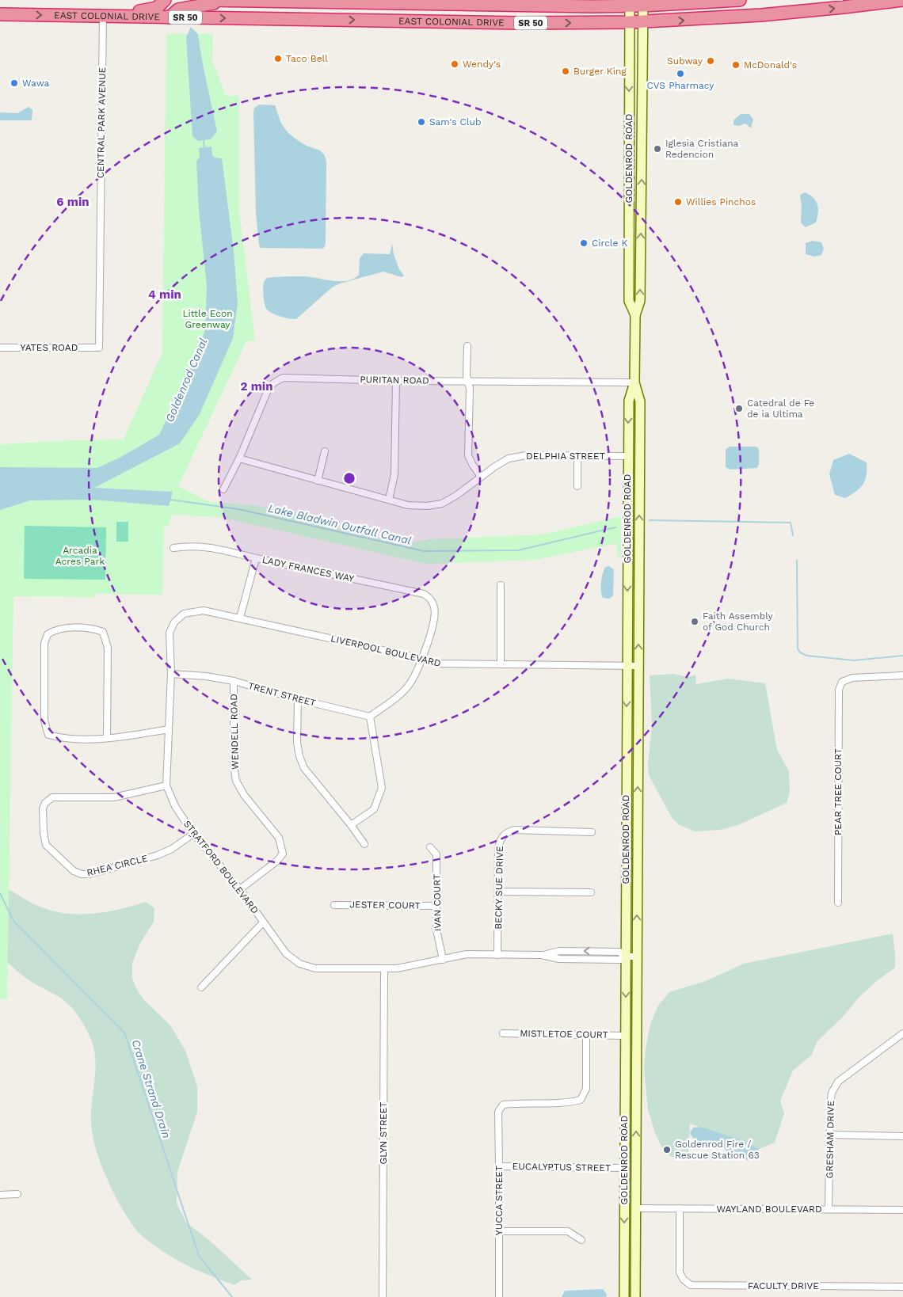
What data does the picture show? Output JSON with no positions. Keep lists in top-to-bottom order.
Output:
{
  "streets": {
    "highway": ["EAST COLONIAL DRIVE", "SR 50"],
    "main road": ["GOLDENROD ROAD"],
    "street": [
      "CENTRAL PARK AVENUE",
      "YATES ROAD",
      "PURITAN ROAD",
      "DELPHIA STREET",
      "LADY FRANCES WAY",
      "LIVERPOOL BOULEVARD",
      "TRENT STREET",
      "WENDELL ROAD",
      "PEAR TREE COURT",
      "RHEA CIRCLE",
      "STRATFORD BOULEVARD",
      "BECKY SUE DRIVE",
      "IVAN COURT",
      "JESTER COURT",
      "MISTLETOE COURT",
      "GLYN STREET",
      "GRESHAM DRIVE",
      "EUCALYPTUS STREET",
      "YUCCA STREET",
      "WAYLAND BOULEVARD",
      "FACULTY DRIVE"
    ]
  },
  "crossings": [
    ["EAST COLONIAL DRIVE", "CENTRAL PARK AVENUE"],
    ["EAST COLONIAL DRIVE", "GOLDENROD ROAD"],
    ["CENTRAL PARK AVENUE", "YATES ROAD"],
    ["GOLDENROD ROAD", "PURITAN ROAD"],
    ["GOLDENROD ROAD", "DELPHIA STREET"],
    ["GOLDENROD ROAD", "LIVERPOOL BOULEVARD"],
    ["GOLDENROD ROAD", "STRATFORD BOULEVARD"],
    ["GOLDENROD ROAD", "MISTLETOE COURT"],
    ["GOLDENROD ROAD", "EUCALYPTUS STREET"],
    ["GOLDENROD ROAD", "WAYLAND BOULEVARD"],
    ["PURITAN ROAD", "DELPHIA STREET"],
    ["LADY FRANCES WAY", "LIVERPOOL BOULEVARD"],
    ["LIVERPOOL BOULEVARD", "STRATFORD BOULEVARD"],
    ["TRENT STREET", "WENDELL ROAD"],
    ["TRENT STREET", "STRATFORD BOULEVARD"],
    ["WENDELL ROAD", "STRATFORD BOULEVARD"],
    ["RHEA CIRCLE", "STRATFORD BOULEVARD"],
    ["STRATFORD BOULEVARD", "BECKY SUE DRIVE"],
    ["STRATFORD BOULEVARD", "IVAN COURT"],
    ["STRATFORD BOULEVARD", "GLYN STREET"],
    ["IVAN COURT", "JESTER COURT"],
    ["MISTLETOE COURT", "YUCCA STREET"],
    ["GRESHAM DRIVE", "WAYLAND BOULEVARD"],
    ["EUCALYPTUS STREET", "YUCCA STREET"],
    ["WAYLAND BOULEVARD", "FACULTY DRIVE"]
  ],
  "water": ["Goldenrod Canal", "Lake Bladwin Outfall Canal", "Crane Strand Drain"],
  "parks": ["Little Econ Greenway", "Arcadia Acres Park"],
  "places": [
    "Taco Bell",
    "Subway",
    "Wendy's",
    "McDonald's",
    "Burger King",
    "CVS Pharmacy",
    "Wawa",
    "Sam's Club",
    "Iglesia Cristiana Redencion",
    "Willies Pinchos",
    "Circle K",
    "Catedral de Fe de ia Ultima",
    "Faith Assembly of God Church",
    "Goldenrod Fire / Rescue Station 63"
  ],
  "rings": ["6 min", "4 min", "2 min"]
}
